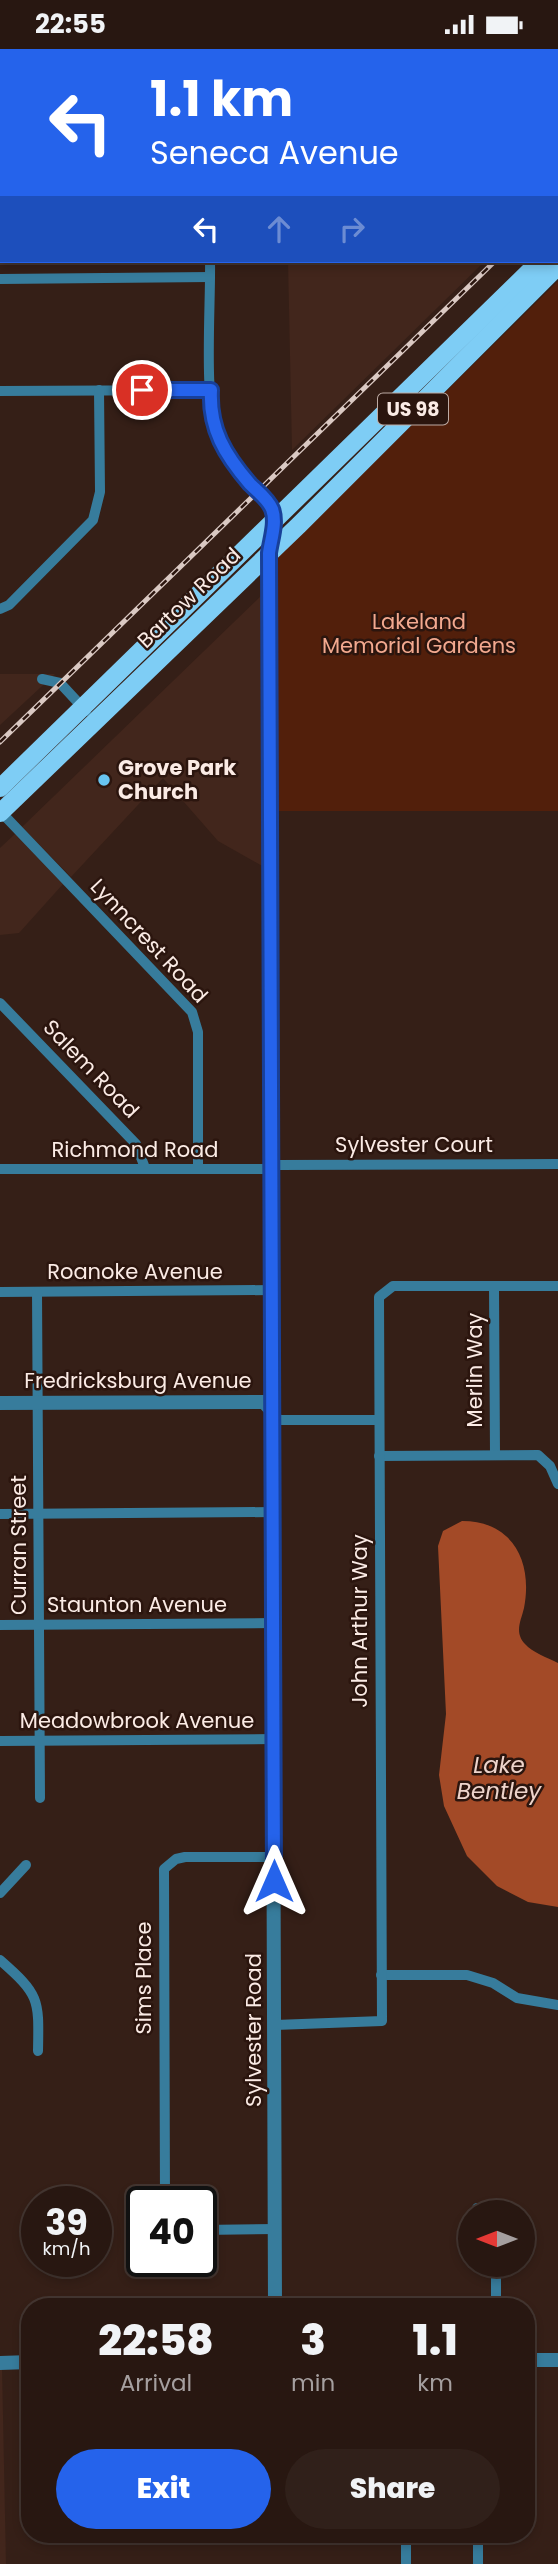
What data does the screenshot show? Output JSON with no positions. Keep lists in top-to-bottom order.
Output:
{
  "streets": {
    "main road": ["US 98", "Bartow Road"],
    "street": [
      "Lynncrest Road",
      "Salem Road",
      "Sylvester Court",
      "Richmond Road",
      "Roanoke Avenue",
      "Merlin Way",
      "Fredricksburg Avenue",
      "Curran Street",
      "Staunton Avenue",
      "John Arthur Way",
      "Meadowbrook Avenue",
      "Sims Place",
      "Sylvester Road"
    ]
  },
  "crossings": [
    ["Bartow Road", "Lynncrest Road"],
    ["Bartow Road", "Sylvester Road"],
    ["Lynncrest Road", "Richmond Road"],
    ["Salem Road", "Richmond Road"],
    ["Sylvester Court", "Richmond Road"],
    ["Sylvester Court", "Sylvester Road"],
    ["Richmond Road", "Sylvester Road"],
    ["Roanoke Avenue", "Curran Street"],
    ["Roanoke Avenue", "Sylvester Road"],
    ["Merlin Way", "John Arthur Way"],
    ["Fredricksburg Avenue", "Curran Street"],
    ["Fredricksburg Avenue", "Sylvester Road"],
    ["Curran Street", "Staunton Avenue"],
    ["Curran Street", "Meadowbrook Avenue"],
    ["Staunton Avenue", "Sylvester Road"],
    ["John Arthur Way", "Sylvester Road"],
    ["Meadowbrook Avenue", "Sylvester Road"],
    ["Sims Place", "Sylvester Road"]
  ],
  "water": ["Lake Bentley"],
  "parks": ["Lakeland Memorial Gardens"],
  "places": ["Grove Park Church"],
  "north": "left",
  "page": {
    "status": "22:55",
    "turn": ["1.1 km", "Seneca Avenue"],
    "speed": "39 km/h",
    "limit": "40",
    "eta": [
      "22:58",
      "Arrival",
      "3",
      "min",
      "1.1",
      "km"
    ],
    "buttons": ["Exit", "Share"]
  }
}
